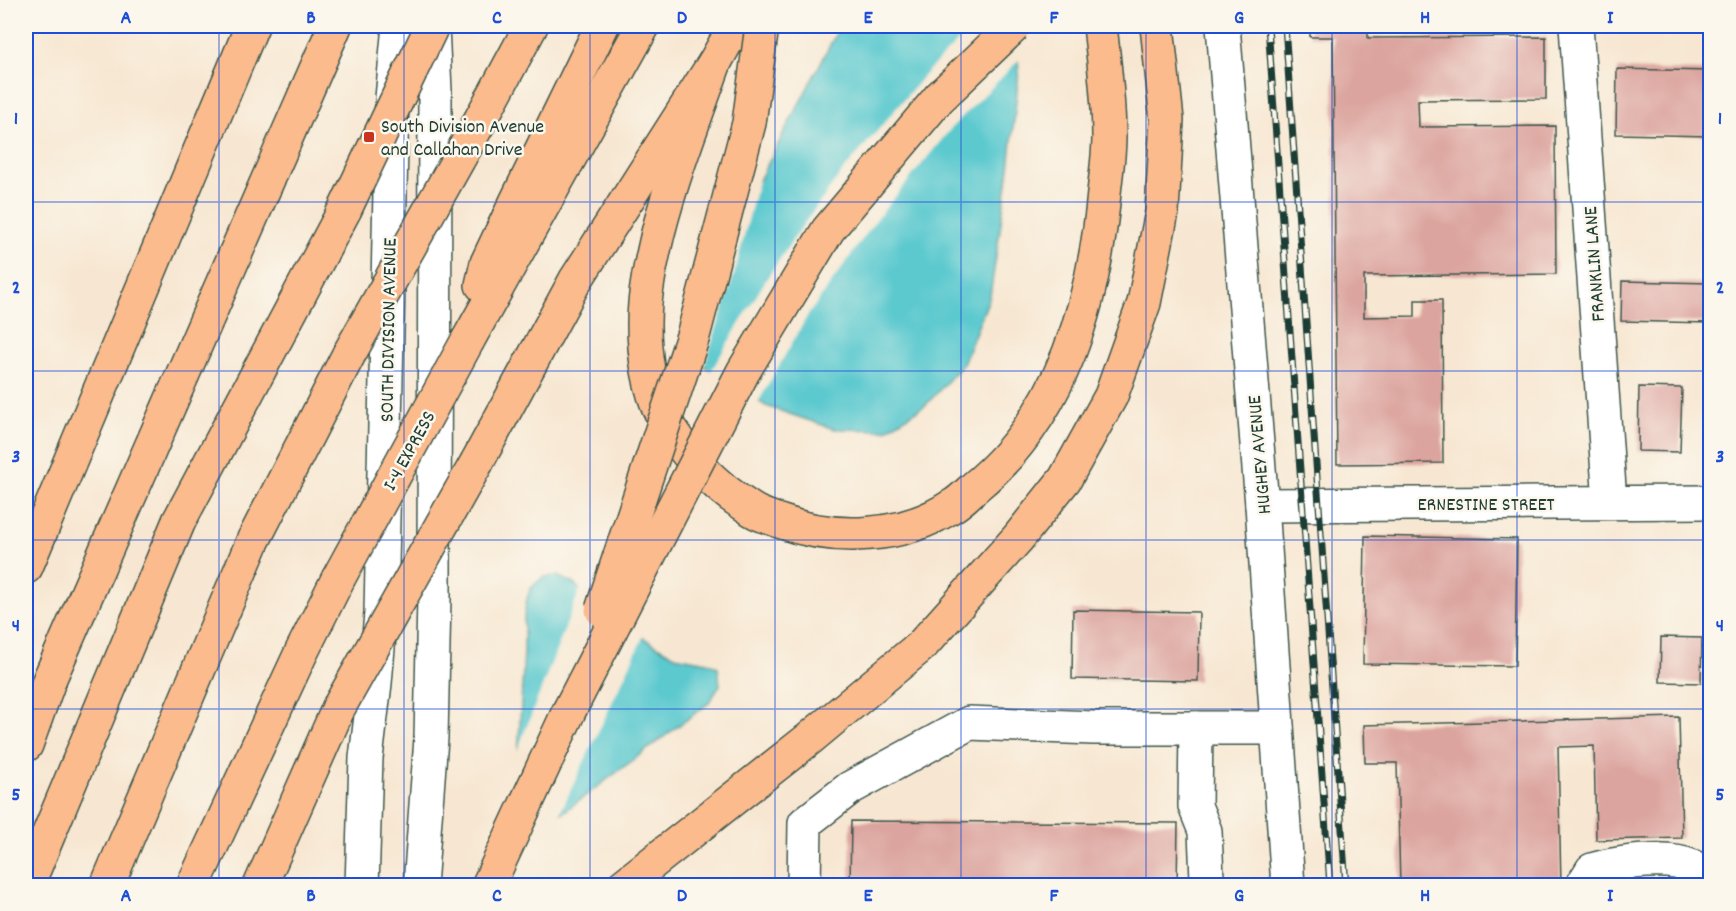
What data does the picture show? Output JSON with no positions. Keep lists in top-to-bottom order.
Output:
{
  "streets": {
    "highway": ["I-4 EXPRESS"],
    "street": [
      "FRANKLIN LANE",
      "SOUTH DIVISION AVENUE",
      "HUGHEY AVENUE",
      "ERNESTINE STREET"
    ]
  },
  "crossings": [
    ["FRANKLIN LANE", "ERNESTINE STREET"],
    ["HUGHEY AVENUE", "ERNESTINE STREET"]
  ],
  "places": {
    "transit": ["South Division Avenue and Callahan Drive"]
  },
  "grid": {
    "columns": [
      "A",
      "B",
      "C",
      "D",
      "E",
      "F",
      "G",
      "H",
      "I"
    ],
    "rows": [
      "1",
      "2",
      "3",
      "4",
      "5"
    ]
  }
}
